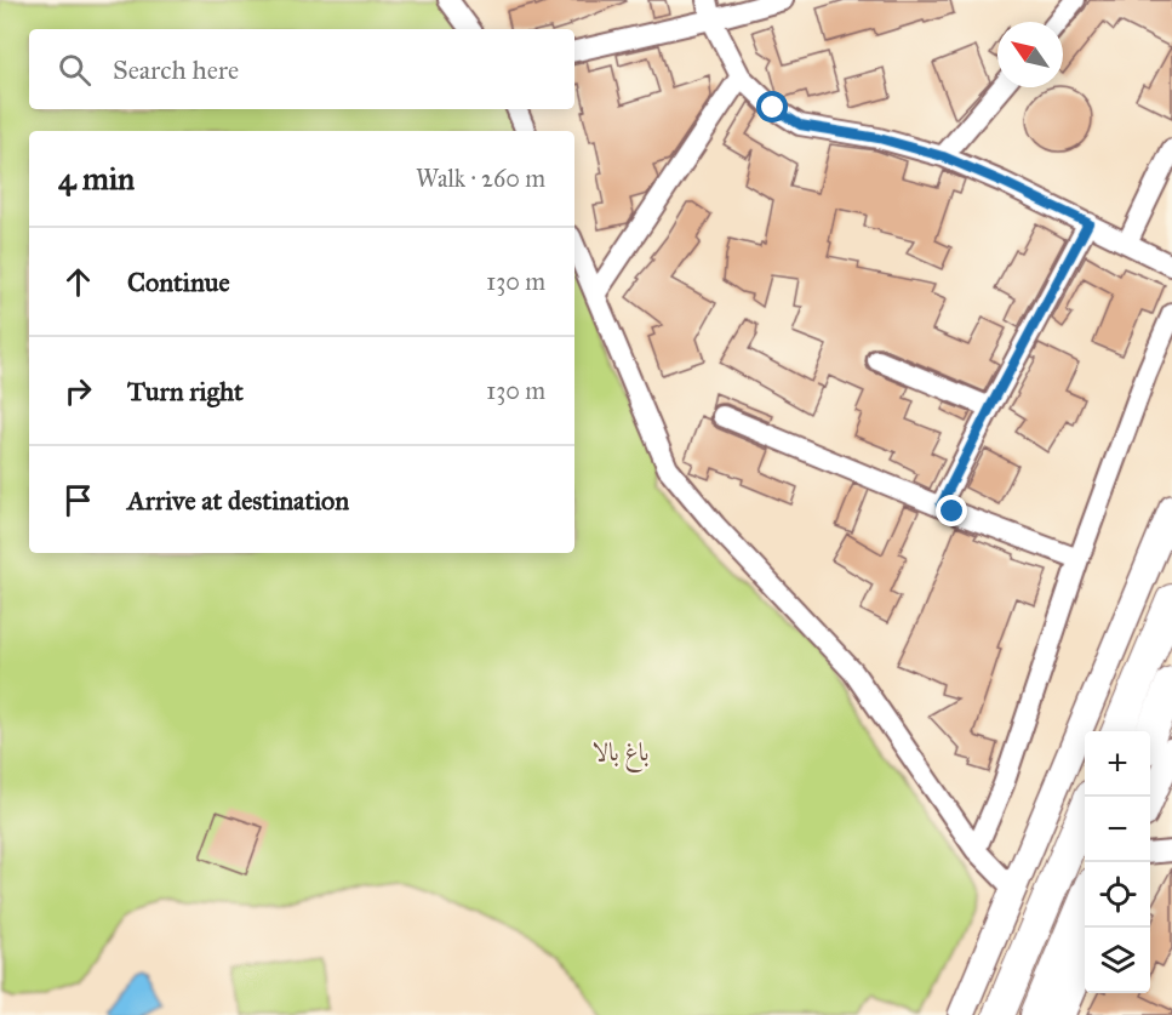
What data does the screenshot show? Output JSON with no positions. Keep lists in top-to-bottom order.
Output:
{
  "parks": ["باغ بالا"],
  "north": "top left",
  "page": {
    "search": "Search here",
    "heading": ["4 min", "Walk · 260 m"],
    "list": [
      ["Continue", "130 m"],
      ["Turn right", "130 m"],
      "Arrive at destination"
    ],
    "map_buttons": ["+", "−"]
  }
}
